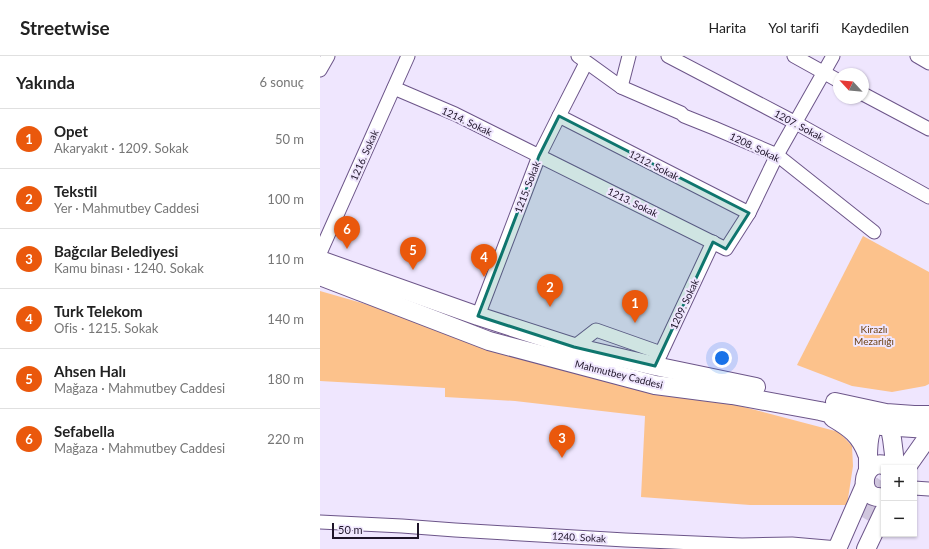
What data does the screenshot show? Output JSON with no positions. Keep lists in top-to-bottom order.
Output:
{
  "streets": {
    "main road": ["Mahmutbey Caddesi"],
    "street": [
      "1214. Sokak",
      "1207. Sokak",
      "1208. Sokak",
      "1216. Sokak",
      "1212. Sokak",
      "1215. Sokak",
      "1213. Sokak",
      "1209. Sokak",
      "1240. Sokak"
    ]
  },
  "crossings": [
    ["1214. Sokak", "1216. Sokak"],
    ["1214. Sokak", "1215. Sokak"],
    ["1214. Sokak", "1213. Sokak"],
    ["1208. Sokak", "1215. Sokak"],
    ["1212. Sokak", "1215. Sokak"],
    ["1212. Sokak", "1213. Sokak"],
    ["1215. Sokak", "1213. Sokak"],
    ["1215. Sokak", "Mahmutbey Caddesi"],
    ["1213. Sokak", "1209. Sokak"],
    ["1209. Sokak", "Mahmutbey Caddesi"]
  ],
  "parks": ["Kirazlı Mezarlığı"],
  "scale_bar": "50 m",
  "north": "top left",
  "page": {
    "header": "Streetwise",
    "nav": ["Harita", "Yol tarifi", "Kaydedilen"],
    "heading": ["Yakında", "6 sonuç"],
    "list": [
      {
        "mark": "1",
        "name": "Opet",
        "note": "Akaryakıt · 1209. Sokak",
        "value": "50 m"
      },
      {
        "mark": "2",
        "name": "Tekstil",
        "note": "Yer · Mahmutbey Caddesi",
        "value": "100 m"
      },
      {
        "mark": "3",
        "name": "Bağcılar Belediyesi",
        "note": "Kamu binası · 1240. Sokak",
        "value": "110 m"
      },
      {
        "mark": "4",
        "name": "Turk Telekom",
        "note": "Ofis · 1215. Sokak",
        "value": "140 m"
      },
      {
        "mark": "5",
        "name": "Ahsen Halı",
        "note": "Mağaza · Mahmutbey Caddesi",
        "value": "180 m"
      },
      {
        "mark": "6",
        "name": "Sefabella",
        "note": "Mağaza · Mahmutbey Caddesi",
        "value": "220 m"
      }
    ],
    "pins": [
      "6",
      "5",
      "4",
      "2",
      "1",
      "3"
    ],
    "map_buttons": ["+", "−"],
    "scale": "50 m"
  }
}
